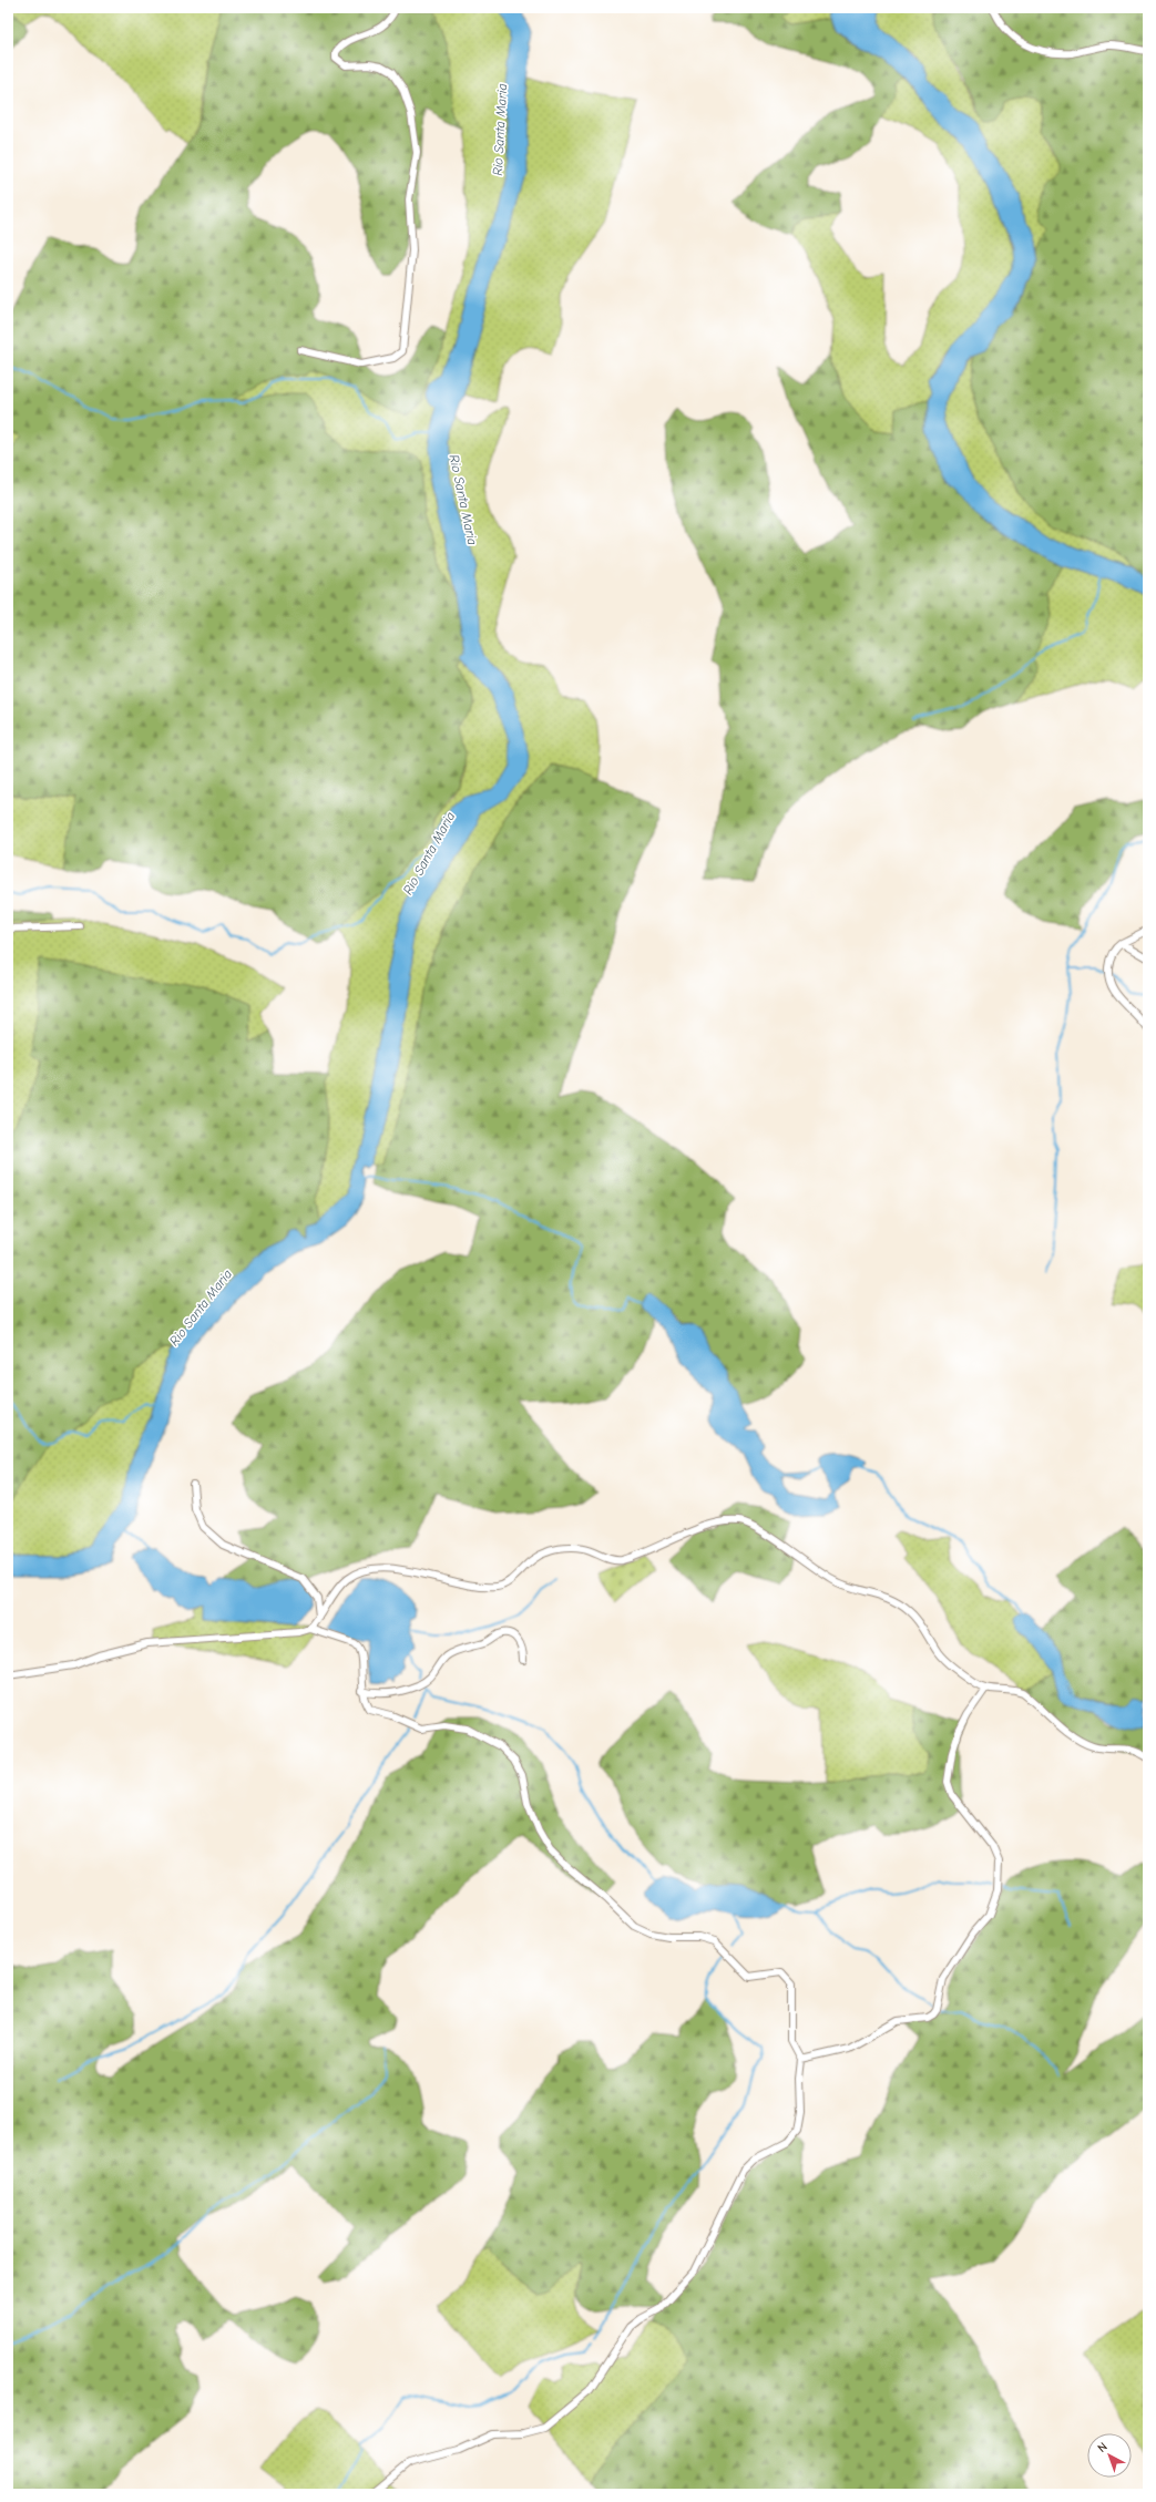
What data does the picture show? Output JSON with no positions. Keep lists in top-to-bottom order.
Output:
{
  "water": ["Rio Santa Maria"],
  "north": "top left"
}
